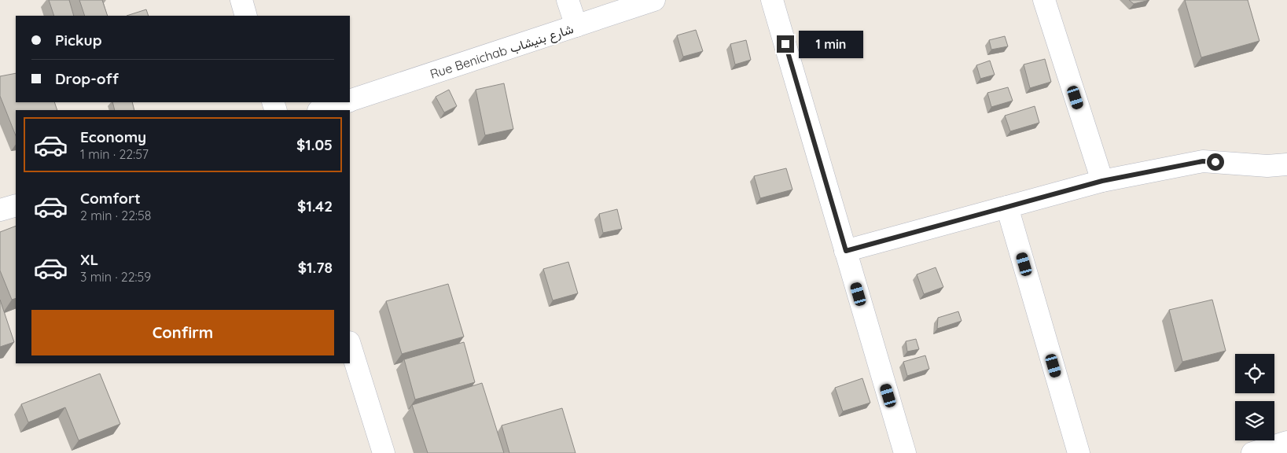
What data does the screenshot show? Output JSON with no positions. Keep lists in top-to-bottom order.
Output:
{
  "streets": {
    "street": ["Rue Benichab شارع بنيشاب"]
  },
  "page": {
    "banner": ["Pickup", "Drop-off"],
    "bubble": "1 min",
    "list": [
      {
        "name": "Economy",
        "note": "1 min · 22:57",
        "value": "$1.05"
      },
      {
        "name": "Comfort",
        "note": "2 min · 22:58",
        "value": "$1.42"
      },
      {
        "name": "XL",
        "note": "3 min · 22:59",
        "value": "$1.78"
      }
    ],
    "buttons": "Confirm"
  }
}
